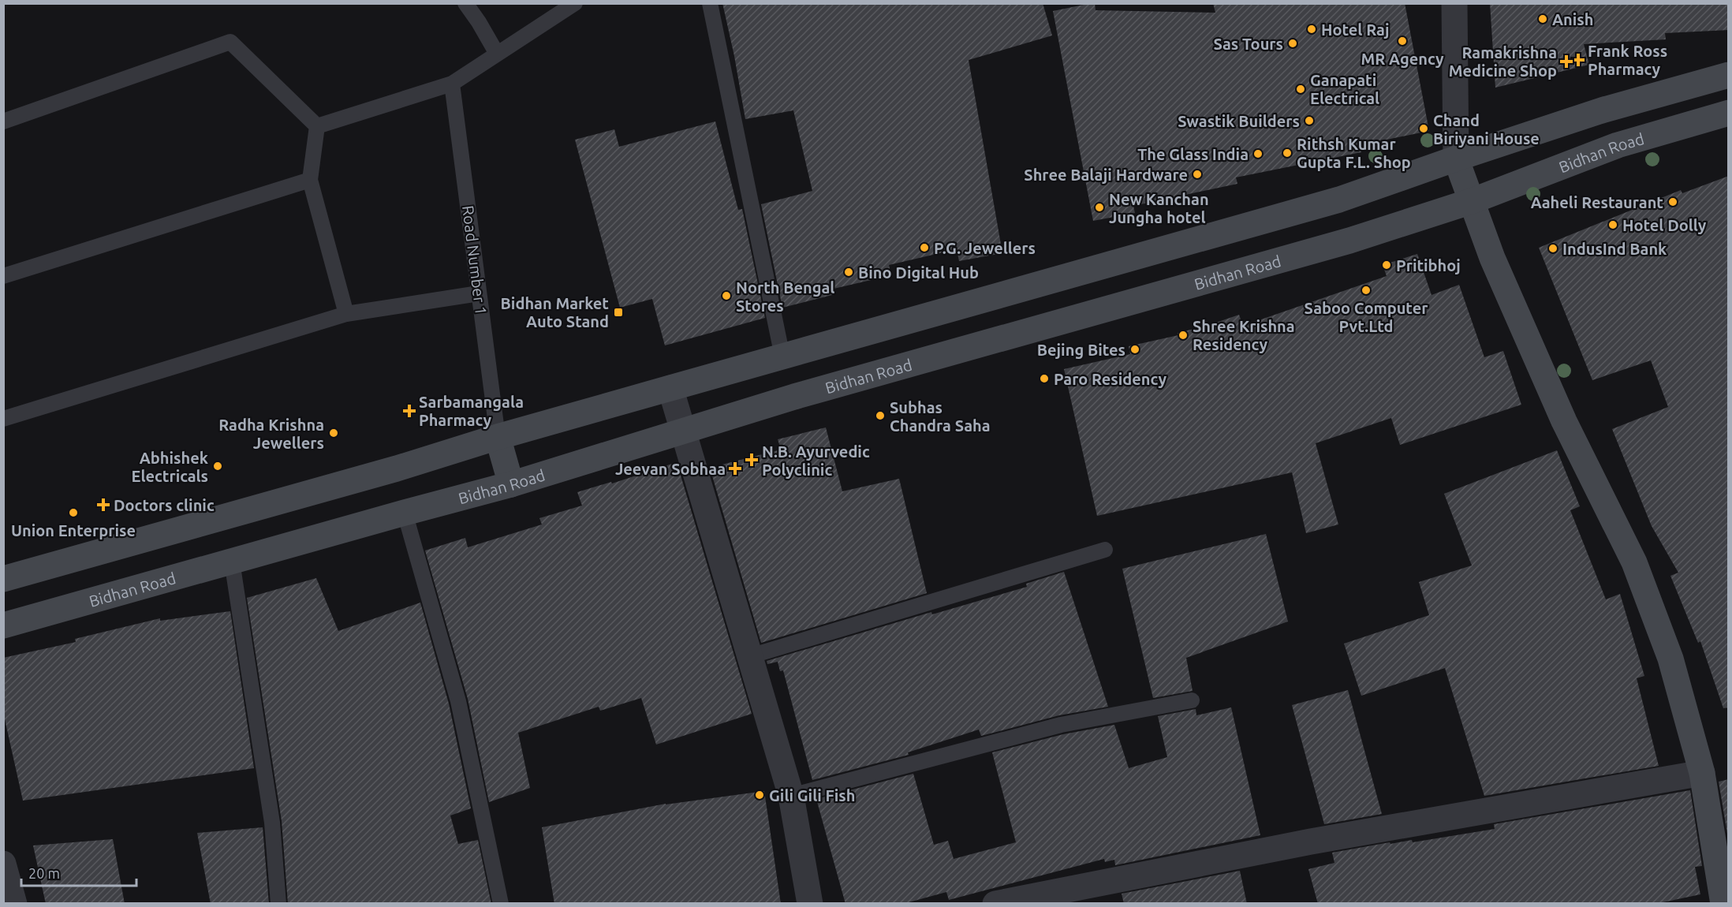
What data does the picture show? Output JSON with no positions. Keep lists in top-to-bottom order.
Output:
{
  "streets": {
    "main road": ["Bidhan Road"],
    "lane": ["Road Number 1"]
  },
  "places": {
    "other": [
      "Anish",
      "Hotel Raj",
      "MR Agency",
      "Sas Tours",
      "Ganapati Electrical",
      "Swastik Builders",
      "Chand Biriyani House",
      "Rithsh Kumar Gupta F.L. Shop",
      "The Glass India",
      "Shree Balaji Hardware",
      "Aaheli Restaurant",
      "New Kanchan Jungha hotel",
      "Hotel Dolly",
      "P.G. Jewellers",
      "IndusInd Bank",
      "Pritibhoj",
      "Bino Digital Hub",
      "Saboo Computer Pvt.Ltd",
      "North Bengal Stores",
      "Shree Krishna Residency",
      "Bejing Bites",
      "Paro Residency",
      "Subhas Chandra Saha",
      "Radha Krishna Jewellers",
      "Abhishek Electricals",
      "Union Enterprise",
      "Gili Gili Fish"
    ],
    "health": [
      "Frank Ross Pharmacy",
      "Ramakrishna Medicine Shop",
      "Sarbamangala Pharmacy",
      "N.B. Ayurvedic Polyclinic",
      "Jeevan Sobhaa",
      "Doctors clinic"
    ],
    "transit": ["Bidhan Market Auto Stand"]
  },
  "scale_bar": "20 m"
}
